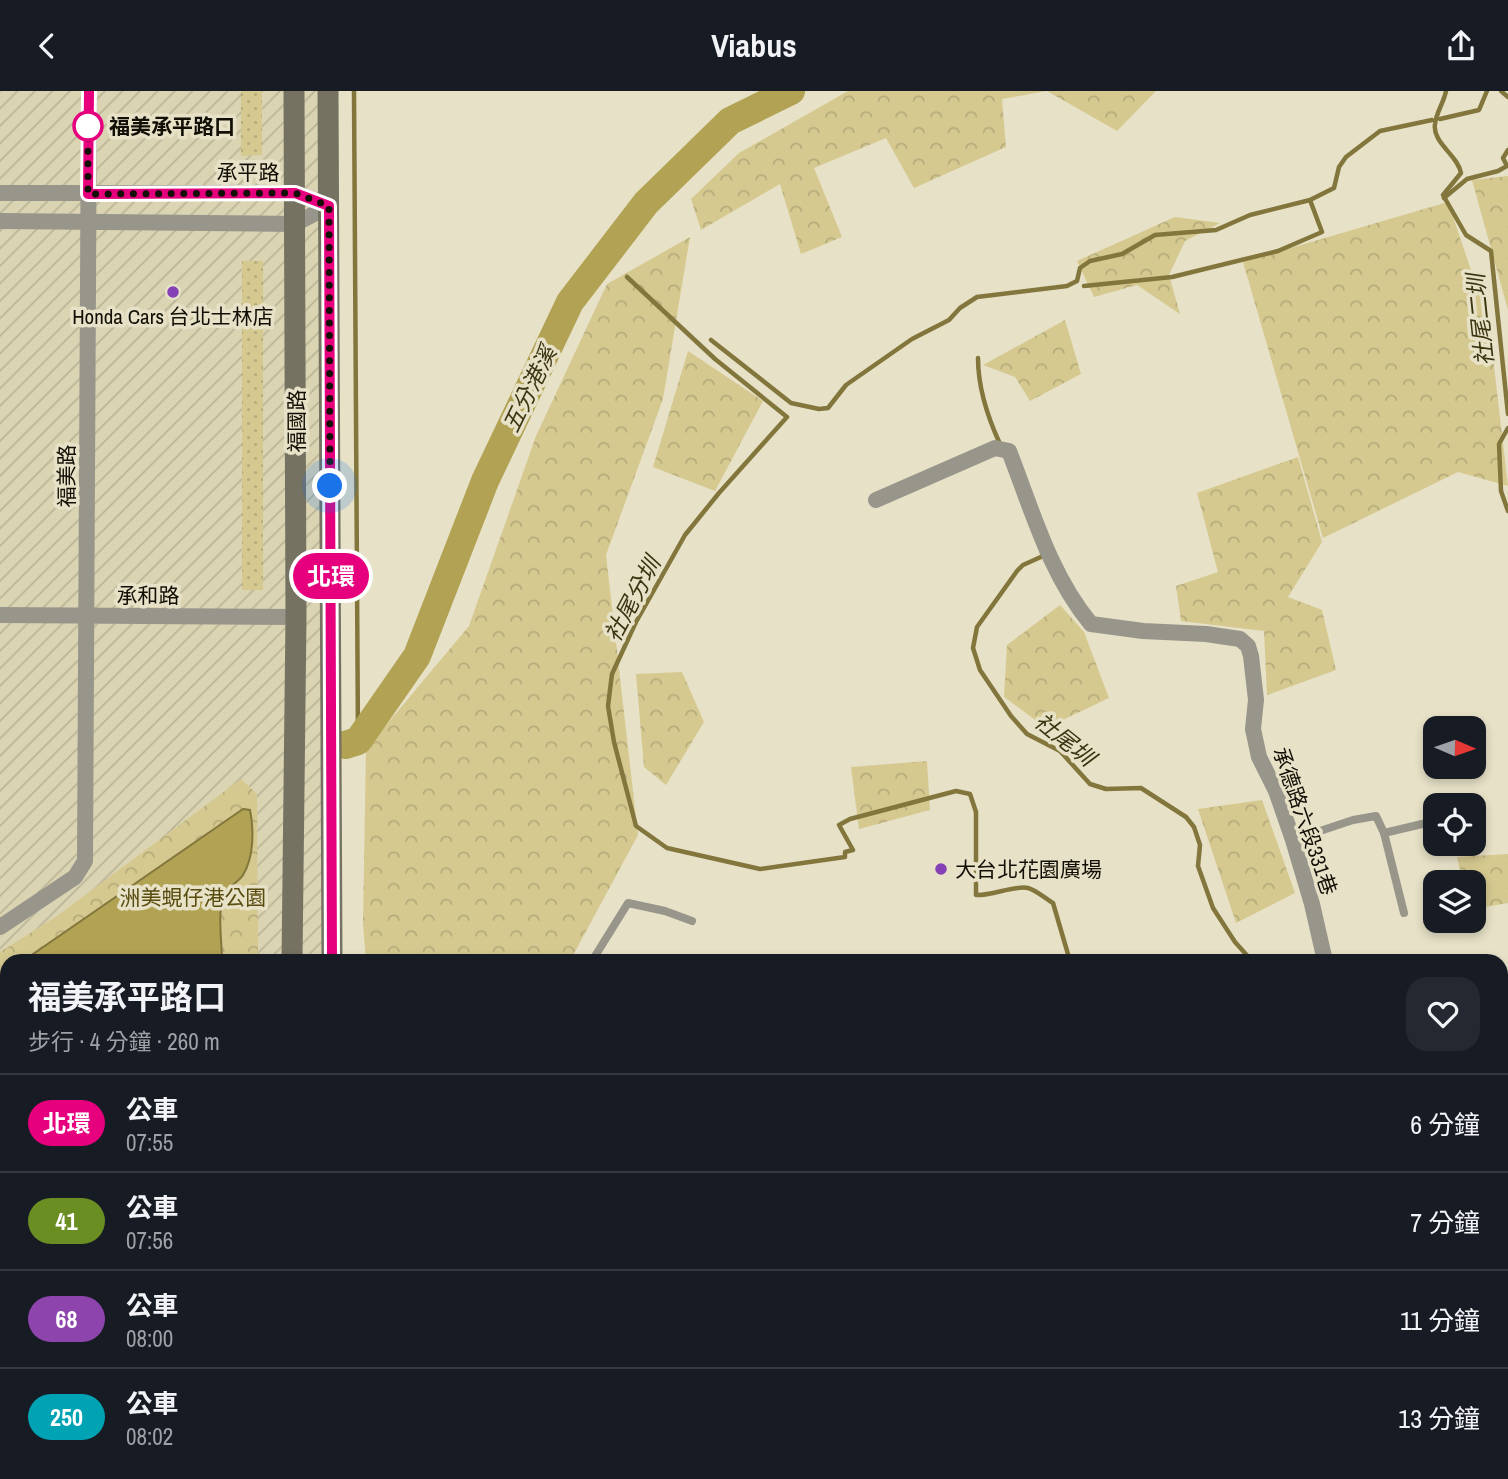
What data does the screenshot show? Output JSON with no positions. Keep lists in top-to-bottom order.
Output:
{
  "streets": {
    "street": [
      "承平路",
      "福國路",
      "福美路",
      "承和路",
      "承德路六段331巷"
    ]
  },
  "crossings": [
    ["承平路", "福國路"],
    ["承平路", "福美路"],
    ["福國路", "承和路"],
    ["福美路", "承和路"]
  ],
  "water": [
    "社尾二圳",
    "五分港溪",
    "社尾分圳",
    "社尾圳"
  ],
  "parks": ["洲美蜆仔港公園"],
  "places": ["福美承平路口", "Honda Cars 台北士林店", "大台北花園廣場"],
  "lines": ["bus line 北環"],
  "north": "right",
  "page": {
    "header": "Viabus",
    "on_map": "北環",
    "heading": ["福美承平路口", "步行 · 4 分鐘 · 260 m"],
    "list": [
      {
        "mark": "北環",
        "name": "公車",
        "note": "07:55",
        "value": "6 分鐘"
      },
      {
        "mark": "41",
        "name": "公車",
        "note": "07:56",
        "value": "7 分鐘"
      },
      {
        "mark": "68",
        "name": "公車",
        "note": "08:00",
        "value": "11 分鐘"
      },
      {
        "mark": "250",
        "name": "公車",
        "note": "08:02",
        "value": "13 分鐘"
      }
    ]
  }
}
